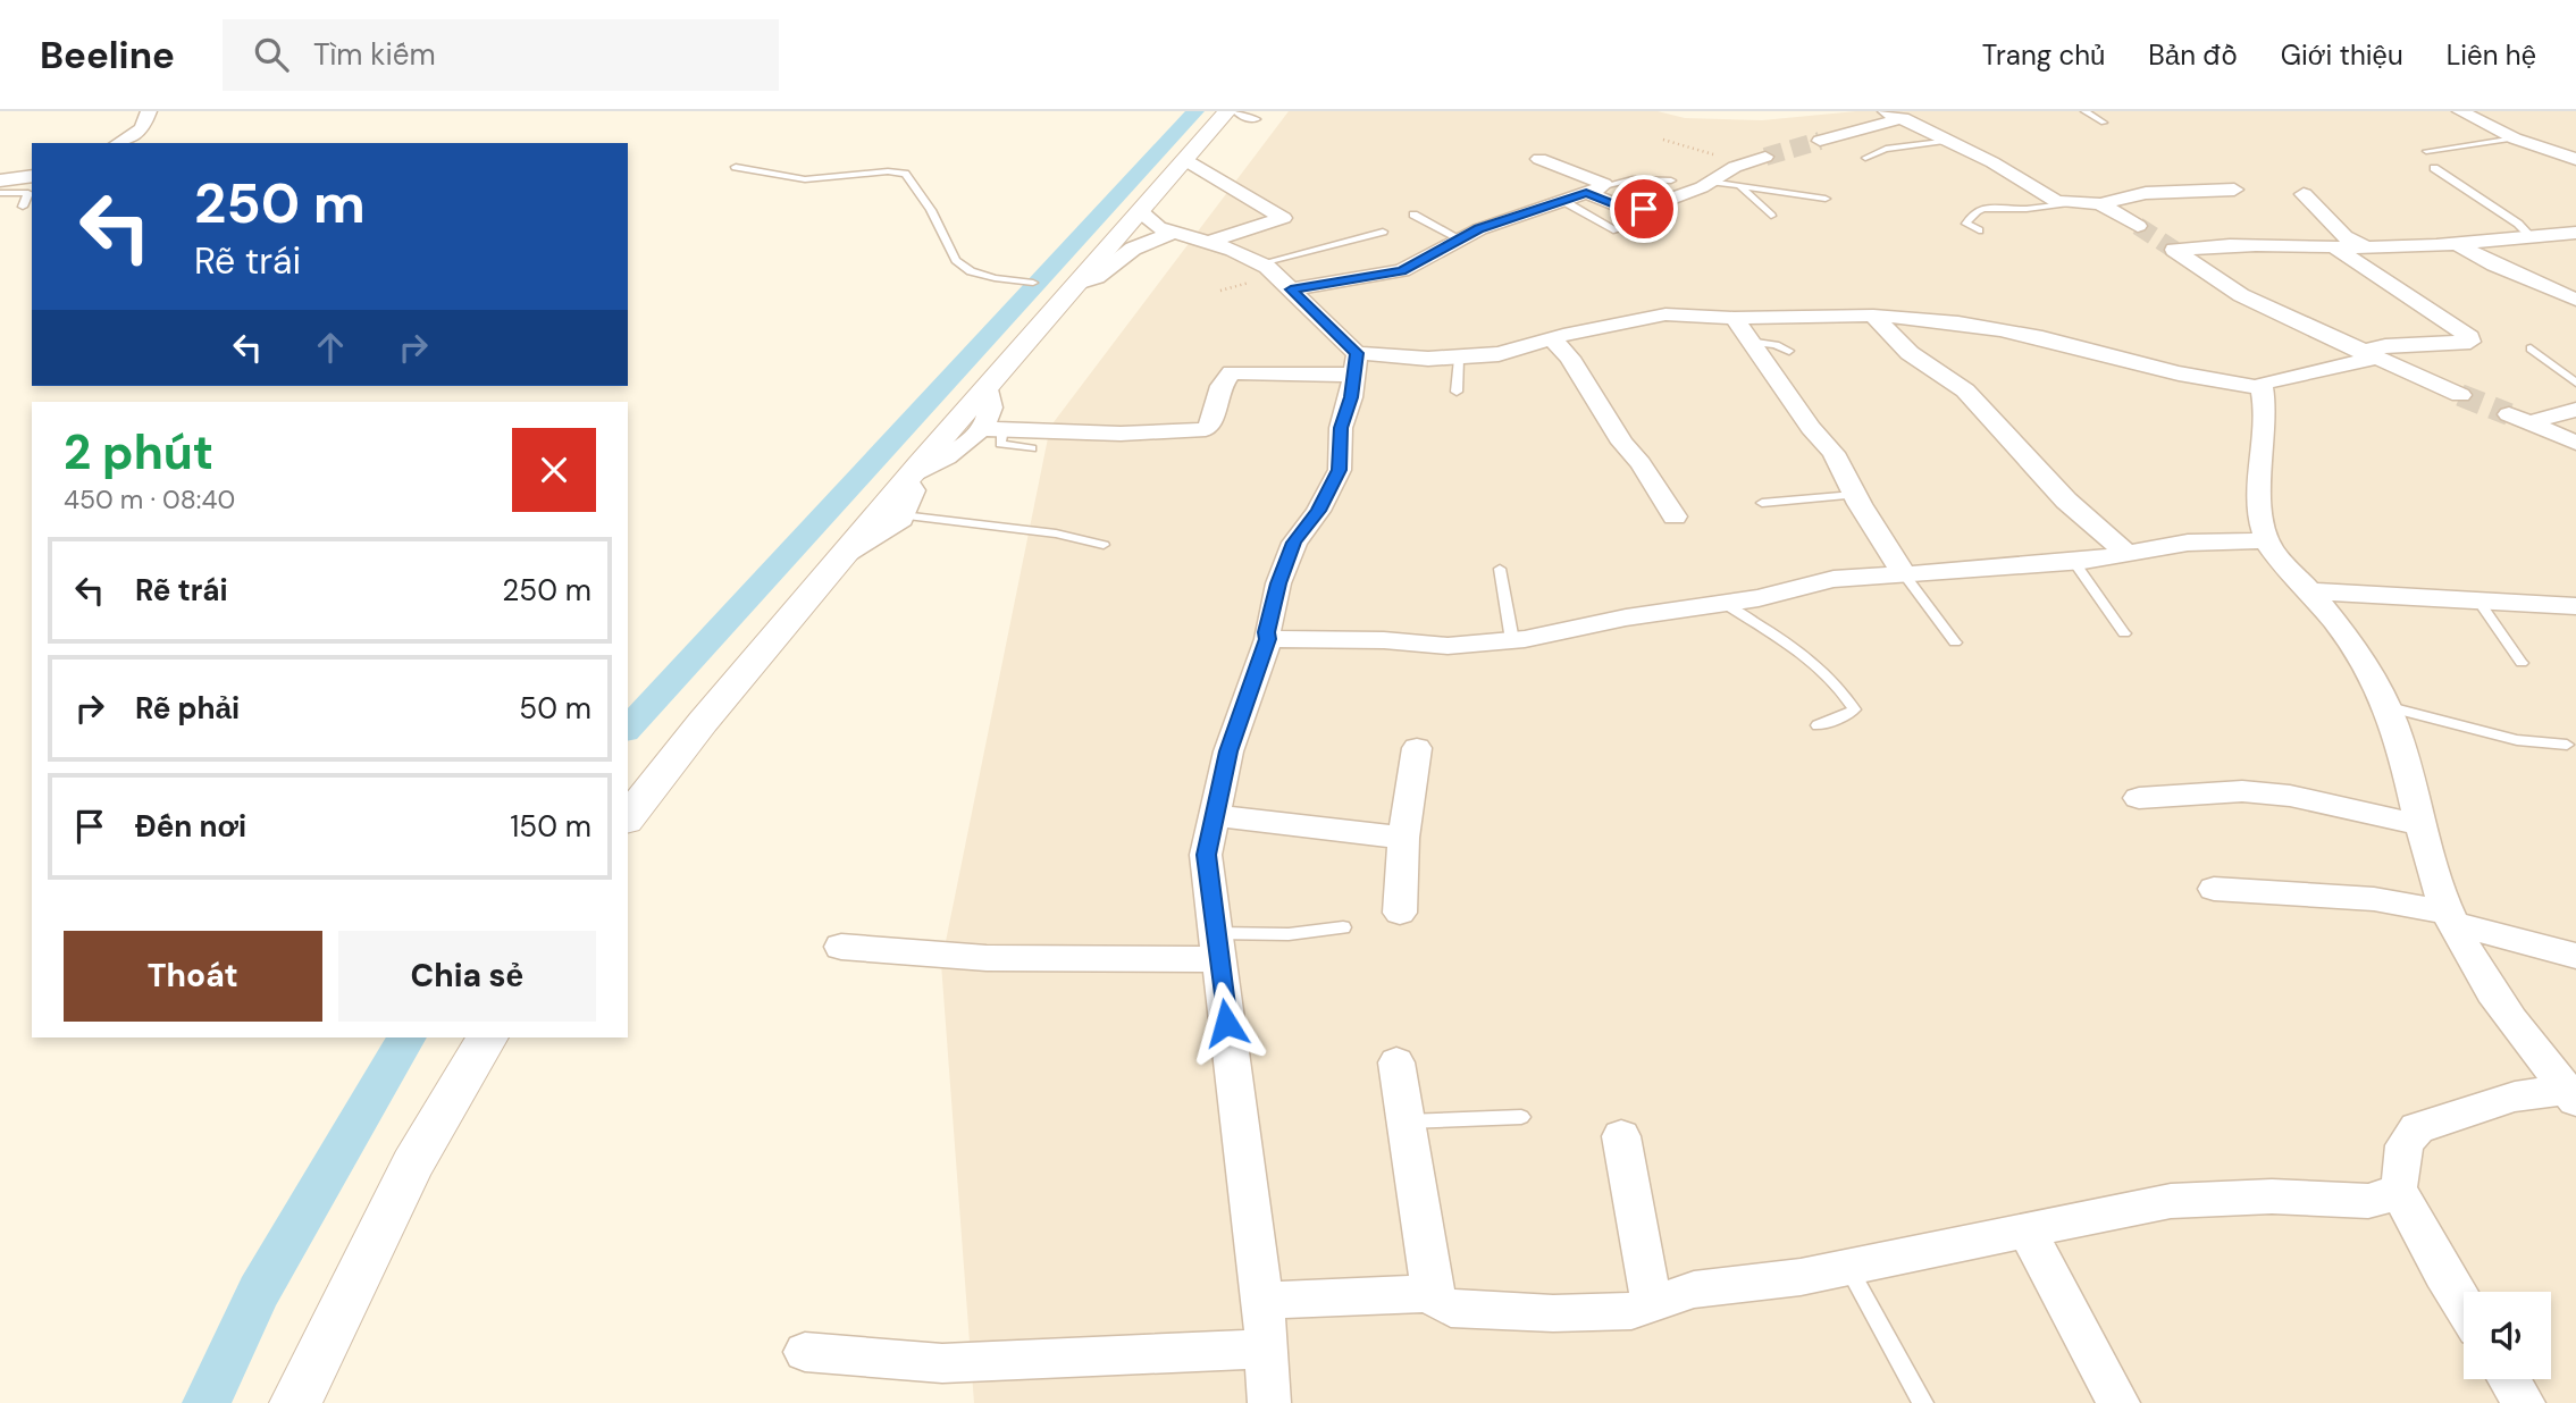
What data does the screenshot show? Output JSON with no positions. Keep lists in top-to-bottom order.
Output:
{
  "page": {
    "header": "Beeline",
    "search": "Tìm kiếm",
    "nav": [
      "Trang chủ",
      "Bản đồ",
      "Giới thiệu",
      "Liên hệ"
    ],
    "turn": ["250 m", "Rẽ trái"],
    "heading": ["2 phút", "450 m · 08:40"],
    "list": [
      {
        "name": "Rẽ trái",
        "value": "250 m"
      },
      {
        "name": "Rẽ phải",
        "value": "50 m"
      },
      {
        "name": "Đến nơi",
        "value": "150 m"
      }
    ],
    "buttons": ["Thoát", "Chia sẻ"]
  }
}
